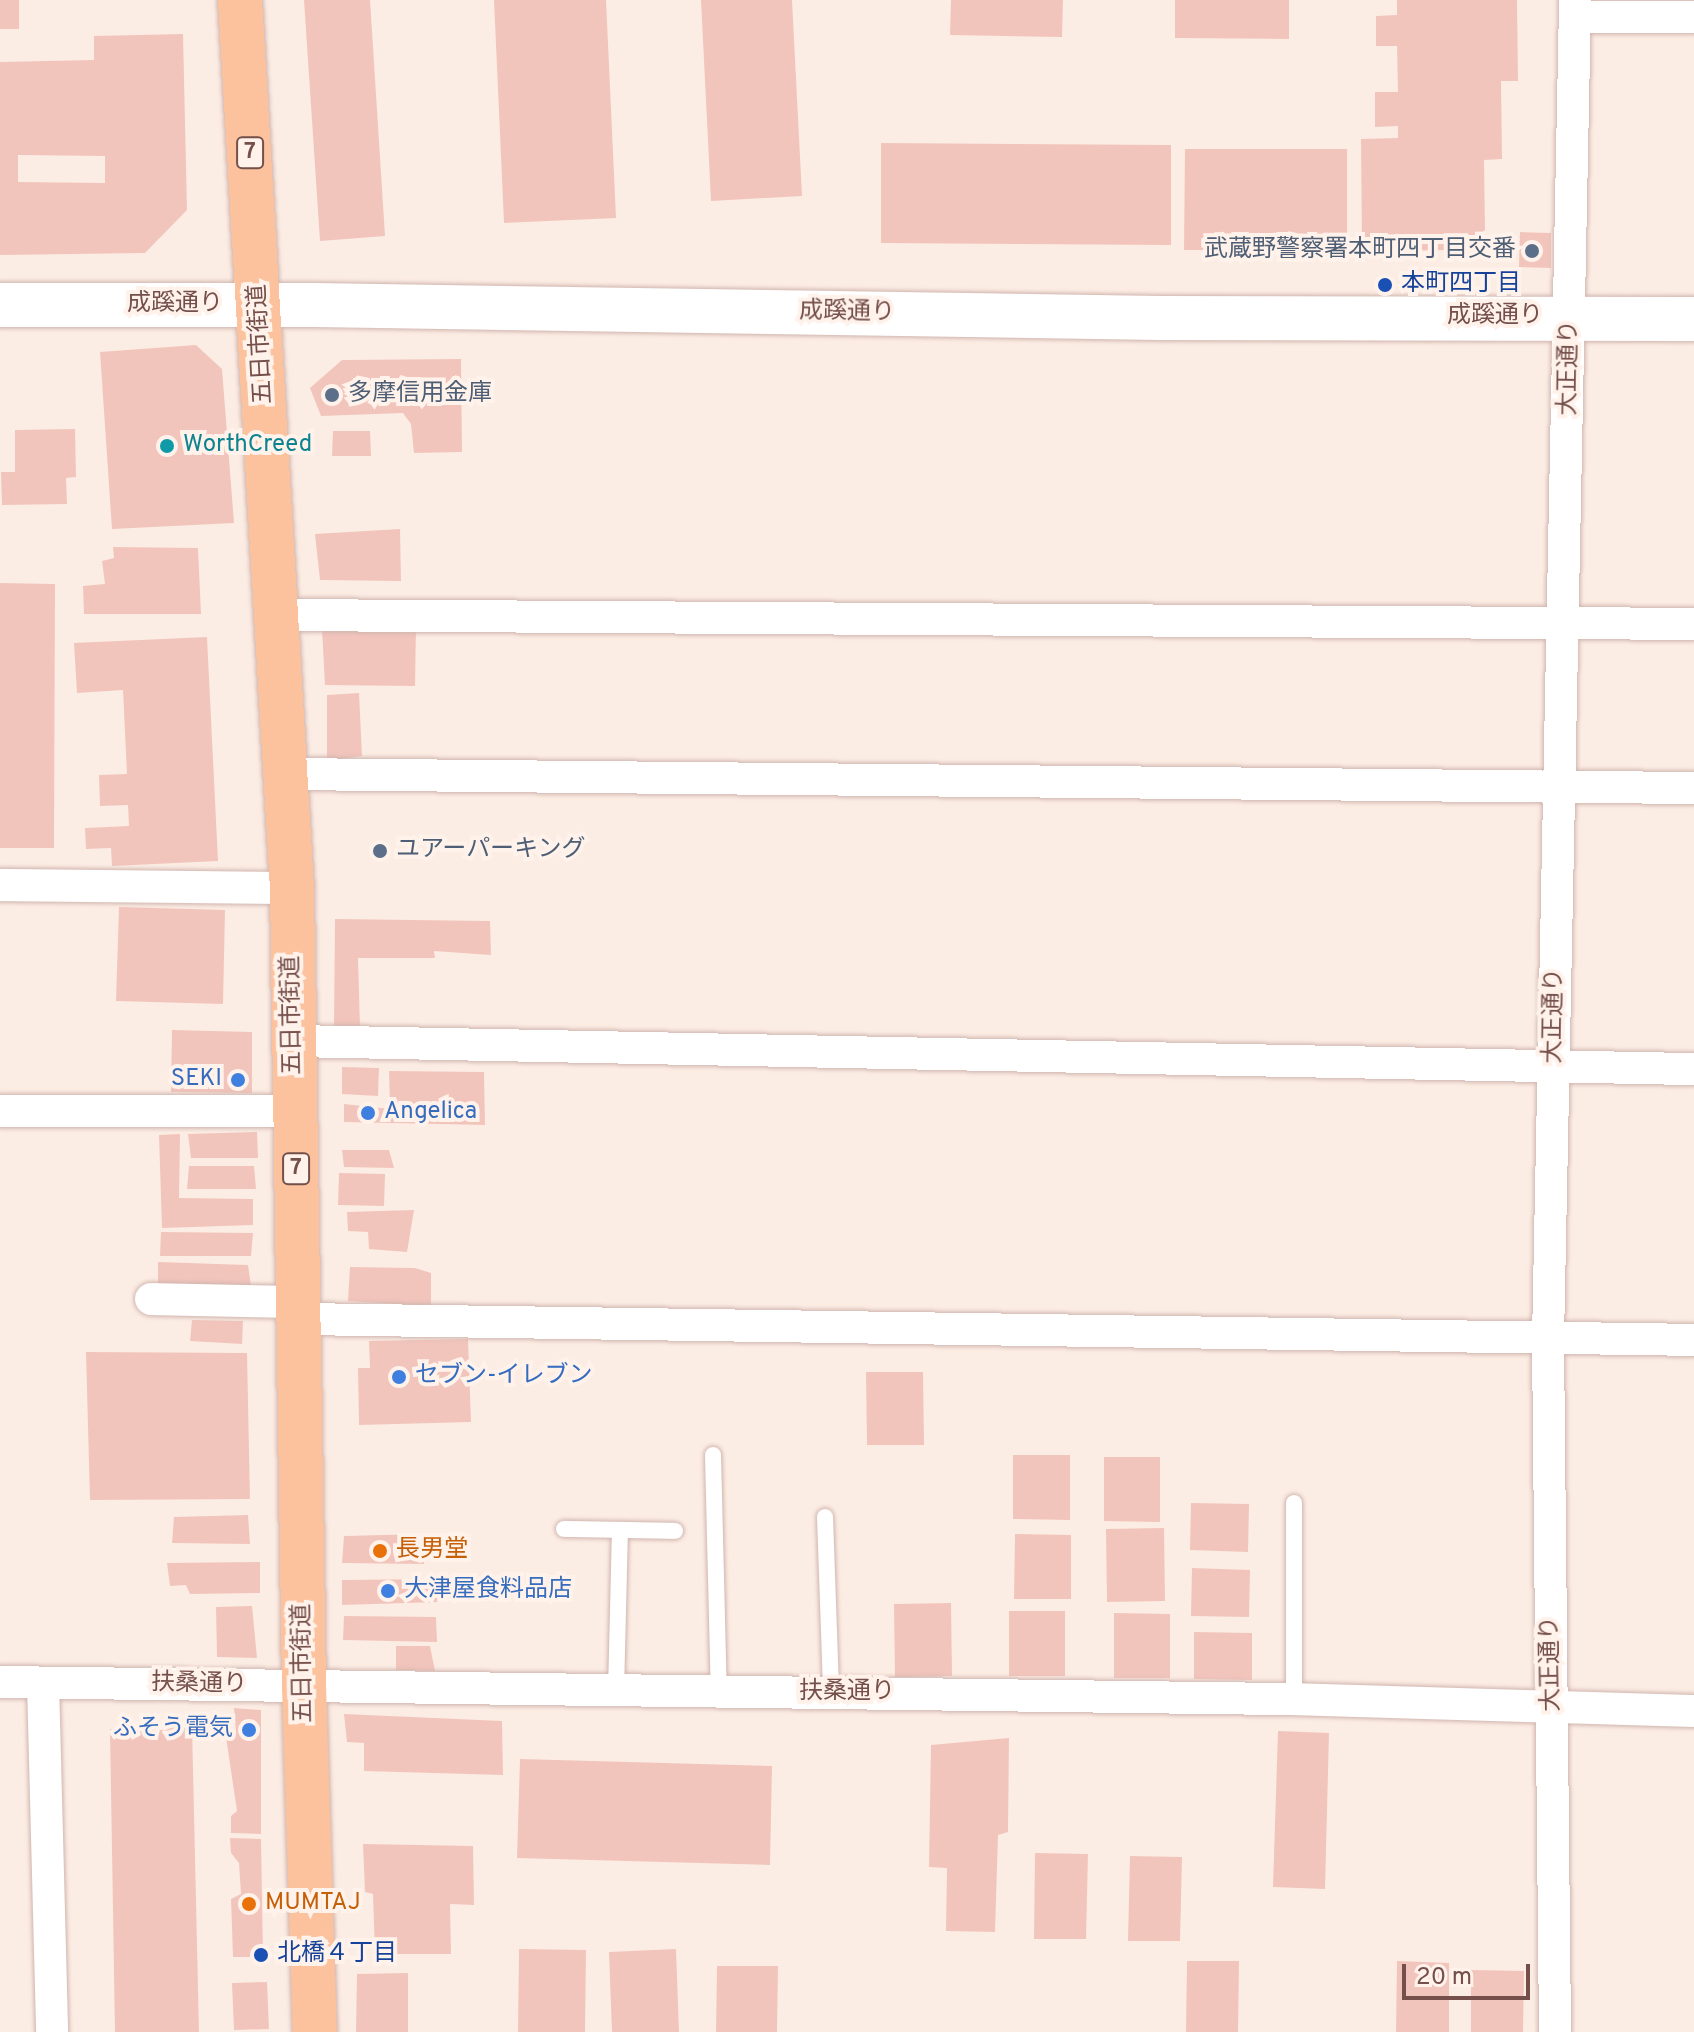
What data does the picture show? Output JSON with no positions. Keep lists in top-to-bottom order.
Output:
{
  "streets": {
    "main road": ["7", "五日市街道"],
    "street": ["成蹊通り", "大正通り", "扶桑通り"]
  },
  "crossings": [
    ["成蹊通り", "五日市街道"],
    ["成蹊通り", "大正通り"],
    ["五日市街道", "扶桑通り"],
    ["大正通り", "扶桑通り"]
  ],
  "places": [
    "武蔵野警察署本町四丁目交番",
    "本町四丁目",
    "多摩信用金庫",
    "WorthCreed",
    "ユアーパーキング",
    "SEKI",
    "Angelica",
    "セブン-イレブン",
    "長男堂",
    "大津屋食料品店",
    "ふそう電気",
    "MUMTAJ",
    "北橋４丁目"
  ],
  "scale_bar": "20 m"
}
